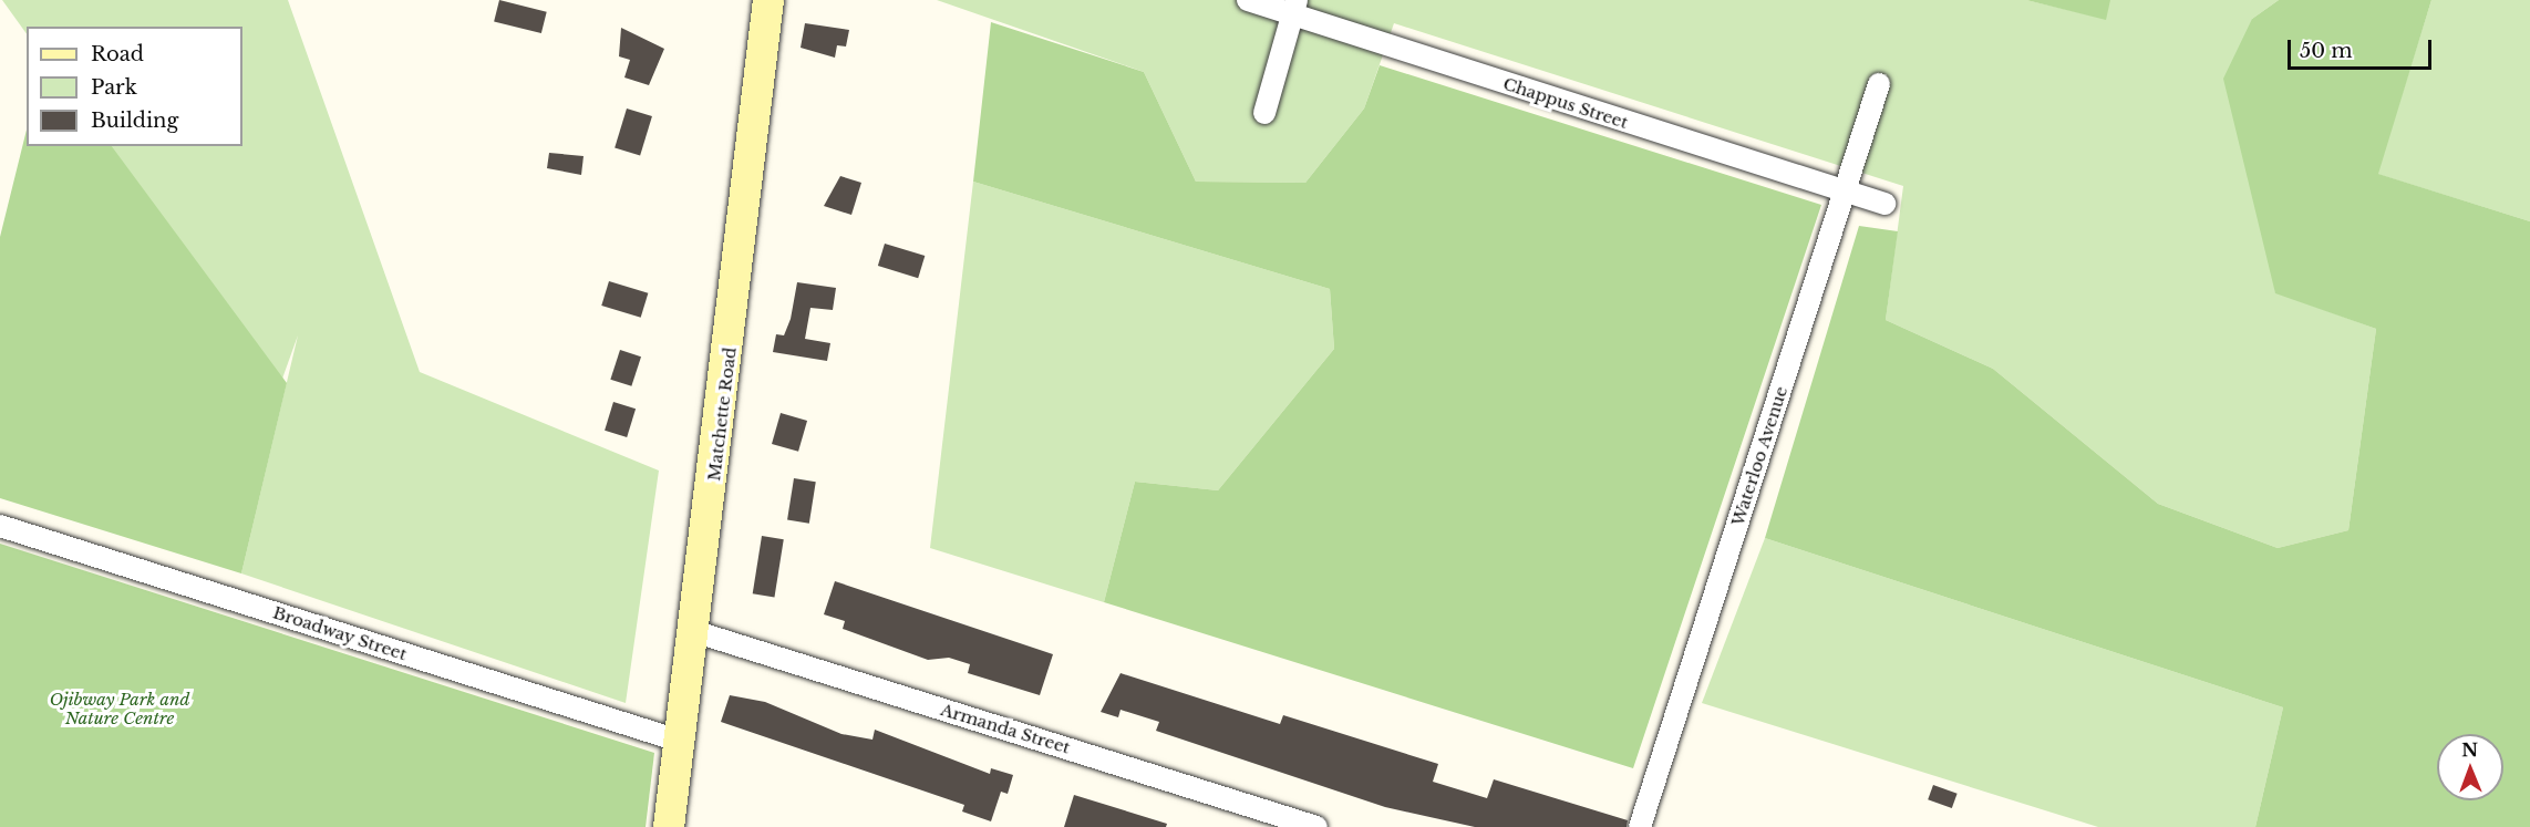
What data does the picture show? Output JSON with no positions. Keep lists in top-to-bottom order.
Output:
{
  "streets": {
    "street": [
      "Chappus Street",
      "Matchette Road",
      "Waterloo Avenue",
      "Broadway Street",
      "Armanda Street"
    ]
  },
  "crossings": [
    ["Chappus Street", "Waterloo Avenue"],
    ["Matchette Road", "Broadway Street"],
    ["Matchette Road", "Armanda Street"]
  ],
  "parks": ["Ojibway Park and Nature Centre"],
  "legend": ["Road", "Park", "Building"],
  "scale_bar": "50 m",
  "north": "top"
}
